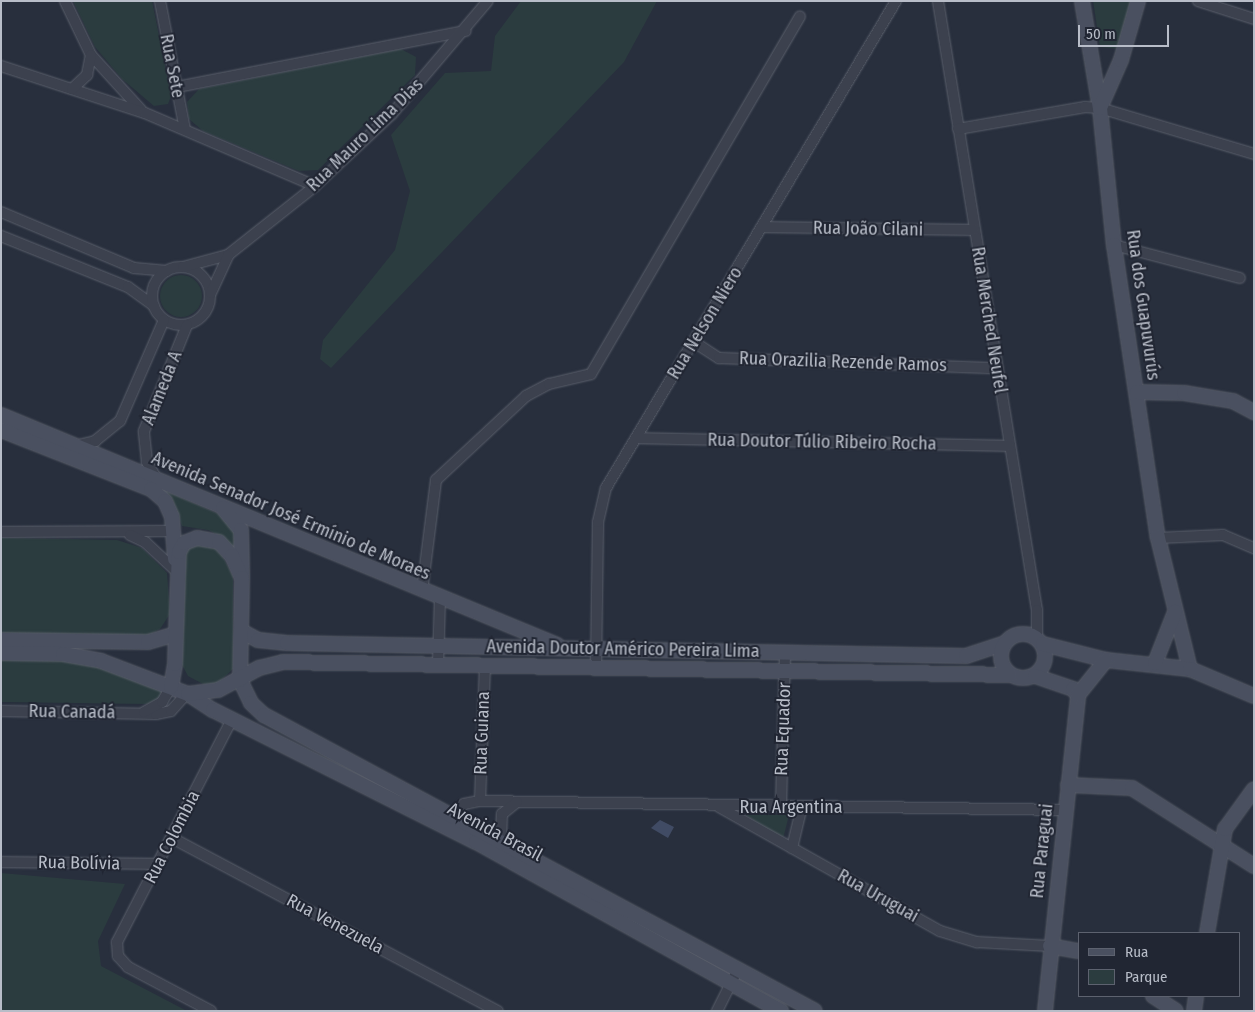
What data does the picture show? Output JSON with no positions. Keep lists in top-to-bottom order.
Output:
{
  "streets": {
    "main road": [
      "Rua dos Guapuvurús",
      "Avenida Senador José Ermínio de Moraes",
      "Avenida Doutor Américo Pereira Lima",
      "Avenida Brasil",
      "Rua Paraguai"
    ],
    "street": [
      "Rua Sete",
      "Rua Mauro Lima Dias",
      "Rua João Cilani",
      "Rua Merched Neufel",
      "Rua Nelson Niero",
      "Rua Orazilia Rezende Ramos",
      "Alameda A",
      "Rua Doutor Túlio Ribeiro Rocha",
      "Rua Canadá",
      "Rua Equador",
      "Rua Guiana",
      "Rua Argentina",
      "Rua Colombia",
      "Rua Bolívia",
      "Rua Uruguai",
      "Rua Venezuela"
    ]
  },
  "crossings": [
    ["Rua João Cilani", "Rua Merched Neufel"],
    ["Rua João Cilani", "Rua Nelson Niero"],
    ["Rua Merched Neufel", "Rua Orazilia Rezende Ramos"],
    ["Rua Merched Neufel", "Rua Doutor Túlio Ribeiro Rocha"],
    ["Rua Merched Neufel", "Avenida Doutor Américo Pereira Lima"],
    ["Rua Nelson Niero", "Rua Orazilia Rezende Ramos"],
    ["Rua Nelson Niero", "Rua Doutor Túlio Ribeiro Rocha"],
    ["Rua Nelson Niero", "Avenida Doutor Américo Pereira Lima"],
    ["Alameda A", "Avenida Senador José Ermínio de Moraes"],
    ["Avenida Senador José Ermínio de Moraes", "Avenida Doutor Américo Pereira Lima"],
    ["Avenida Senador José Ermínio de Moraes", "Avenida Brasil"],
    ["Avenida Doutor Américo Pereira Lima", "Rua Canadá"],
    ["Avenida Doutor Américo Pereira Lima", "Rua Equador"],
    ["Avenida Doutor Américo Pereira Lima", "Rua Guiana"],
    ["Avenida Doutor Américo Pereira Lima", "Avenida Brasil"],
    ["Rua Canadá", "Avenida Brasil"],
    ["Rua Equador", "Rua Argentina"],
    ["Rua Guiana", "Rua Argentina"],
    ["Rua Argentina", "Avenida Brasil"],
    ["Rua Argentina", "Rua Paraguai"],
    ["Rua Argentina", "Rua Uruguai"],
    ["Avenida Brasil", "Rua Colombia"],
    ["Rua Colombia", "Rua Bolívia"],
    ["Rua Colombia", "Rua Venezuela"],
    ["Rua Paraguai", "Rua Uruguai"]
  ],
  "legend": ["Rua", "Parque"],
  "scale_bar": "50 m"
}
